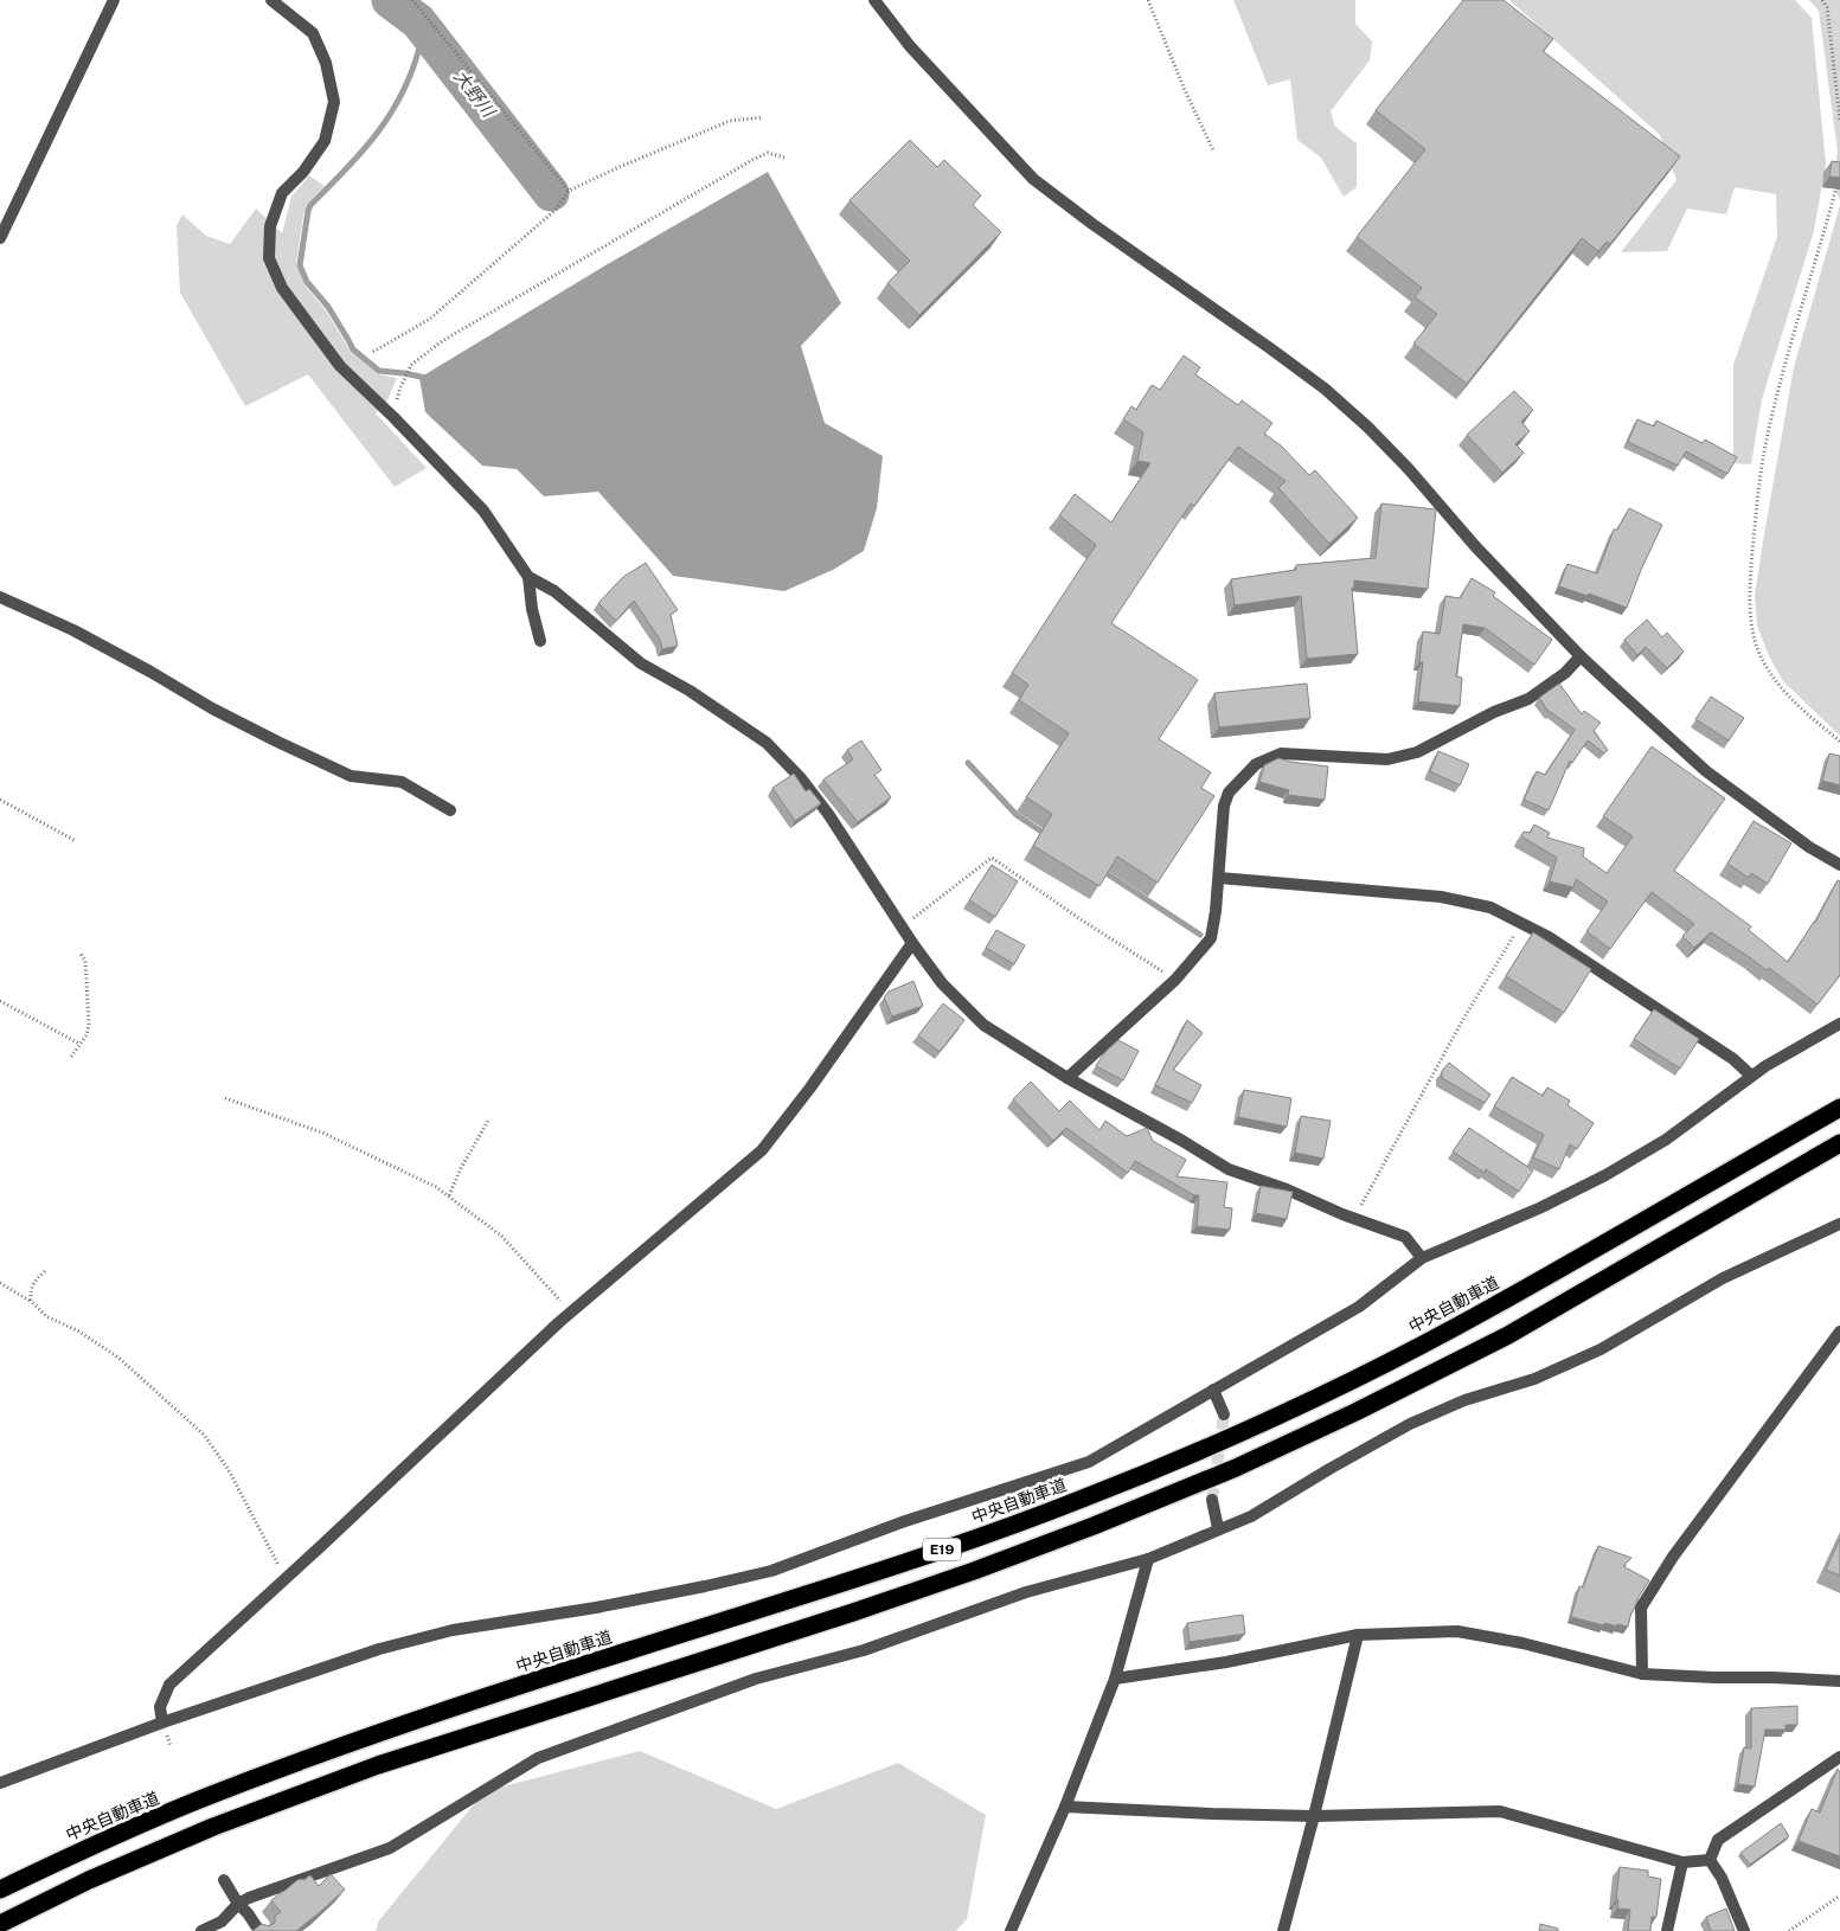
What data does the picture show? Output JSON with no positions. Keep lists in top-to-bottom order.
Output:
{
  "streets": {
    "highway": ["中央自動車道", "E19"]
  },
  "water": ["大野川"]
}
